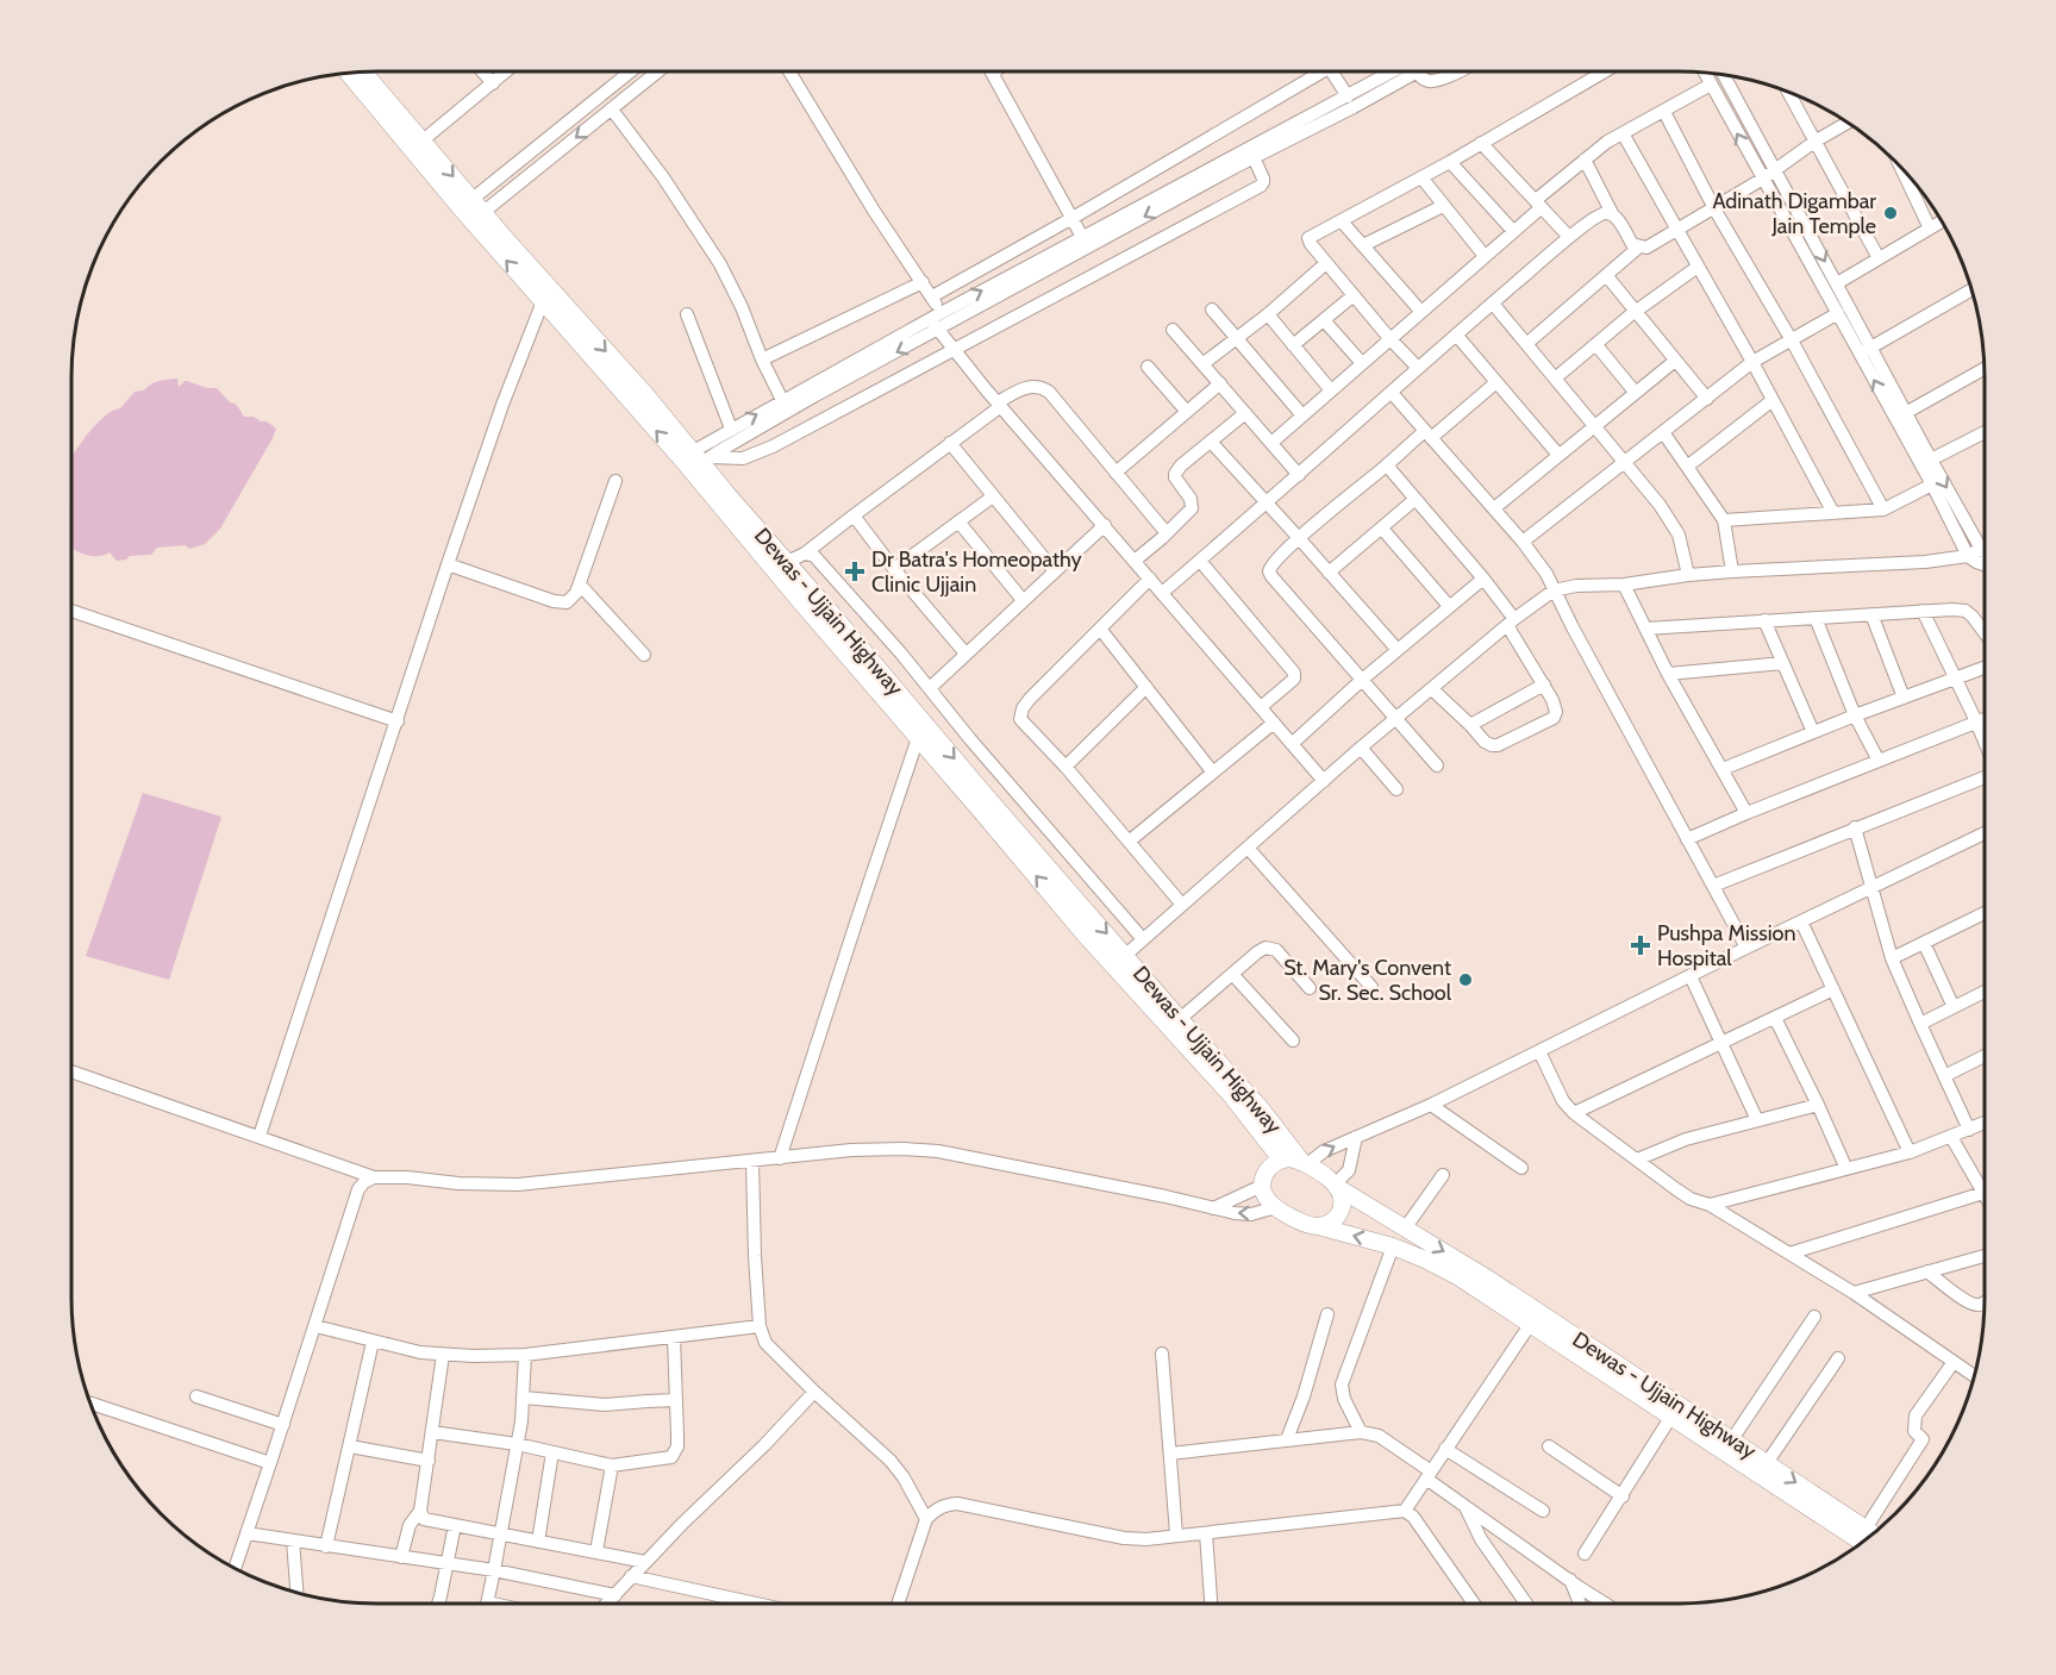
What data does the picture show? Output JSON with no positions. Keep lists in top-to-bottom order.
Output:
{
  "streets": {
    "main road": ["Dewas - Ujjain Highway"]
  },
  "places": {
    "other": ["Adinath Digambar Jain Temple", "St. Mary's Convent Sr. Sec. School"],
    "health": ["Dr Batra's Homeopathy Clinic Ujjain", "Pushpa Mission Hospital"]
  }
}
